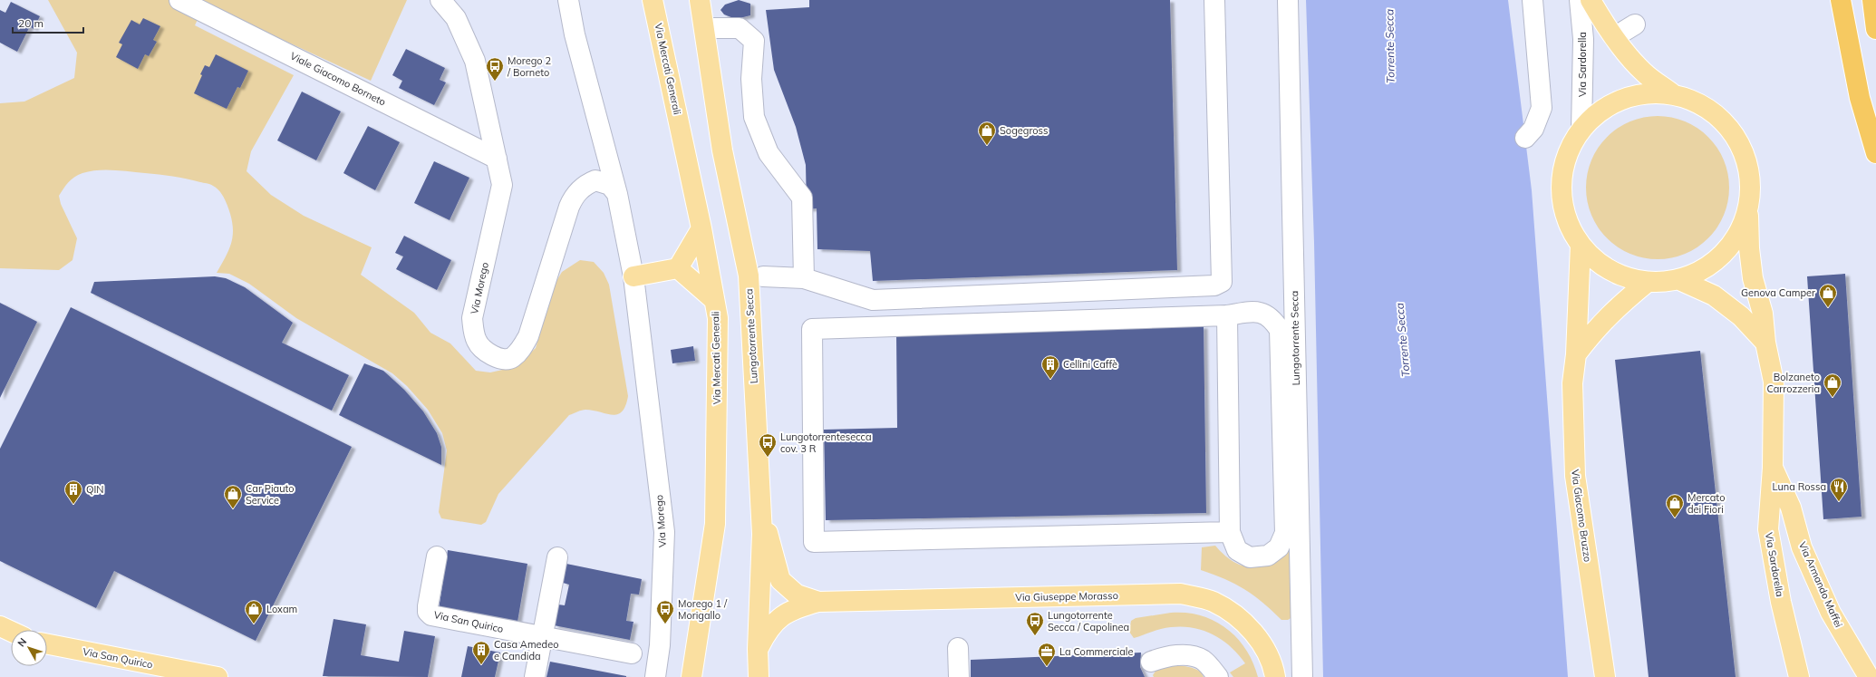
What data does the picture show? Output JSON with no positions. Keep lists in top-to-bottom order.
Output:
{
  "streets": {
    "main road": [
      "Via Sardorella",
      "Via Mercati Generali",
      "Lungotorrente Secca",
      "Via Giacomo Bruzzo",
      "Via Armando Maffei",
      "Via Giuseppe Morasso",
      "Via San Quirico"
    ],
    "street": ["Viale Giacomo Borneto", "Via Morego"]
  },
  "crossings": [
    ["Via Sardorella", "Via Armando Maffei"],
    ["Viale Giacomo Borneto", "Via Morego"],
    ["Lungotorrente Secca", "Via Giuseppe Morasso"]
  ],
  "water": ["Torrente Secca"],
  "places": {
    "bus stop": [
      "Morego 2 / Borneto",
      "Lungotorrentesecca cov. 3 R",
      "Morego 1 / Morigallo",
      "Lungotorrente Secca / Capolinea"
    ],
    "shop": [
      "Sogegross",
      "Genova Camper",
      "Bolzaneto Carrozzeria",
      "Car Piauto Service",
      "Mercato dei Fiori",
      "Loxam"
    ],
    "building": ["Cellini Caffè", "QIN", "Casa Amedeo e Candida"],
    "restaurant": ["Luna Rossa"],
    "office": ["La Commerciale"]
  },
  "scale_bar": "20 m",
  "north": "top left"
}
